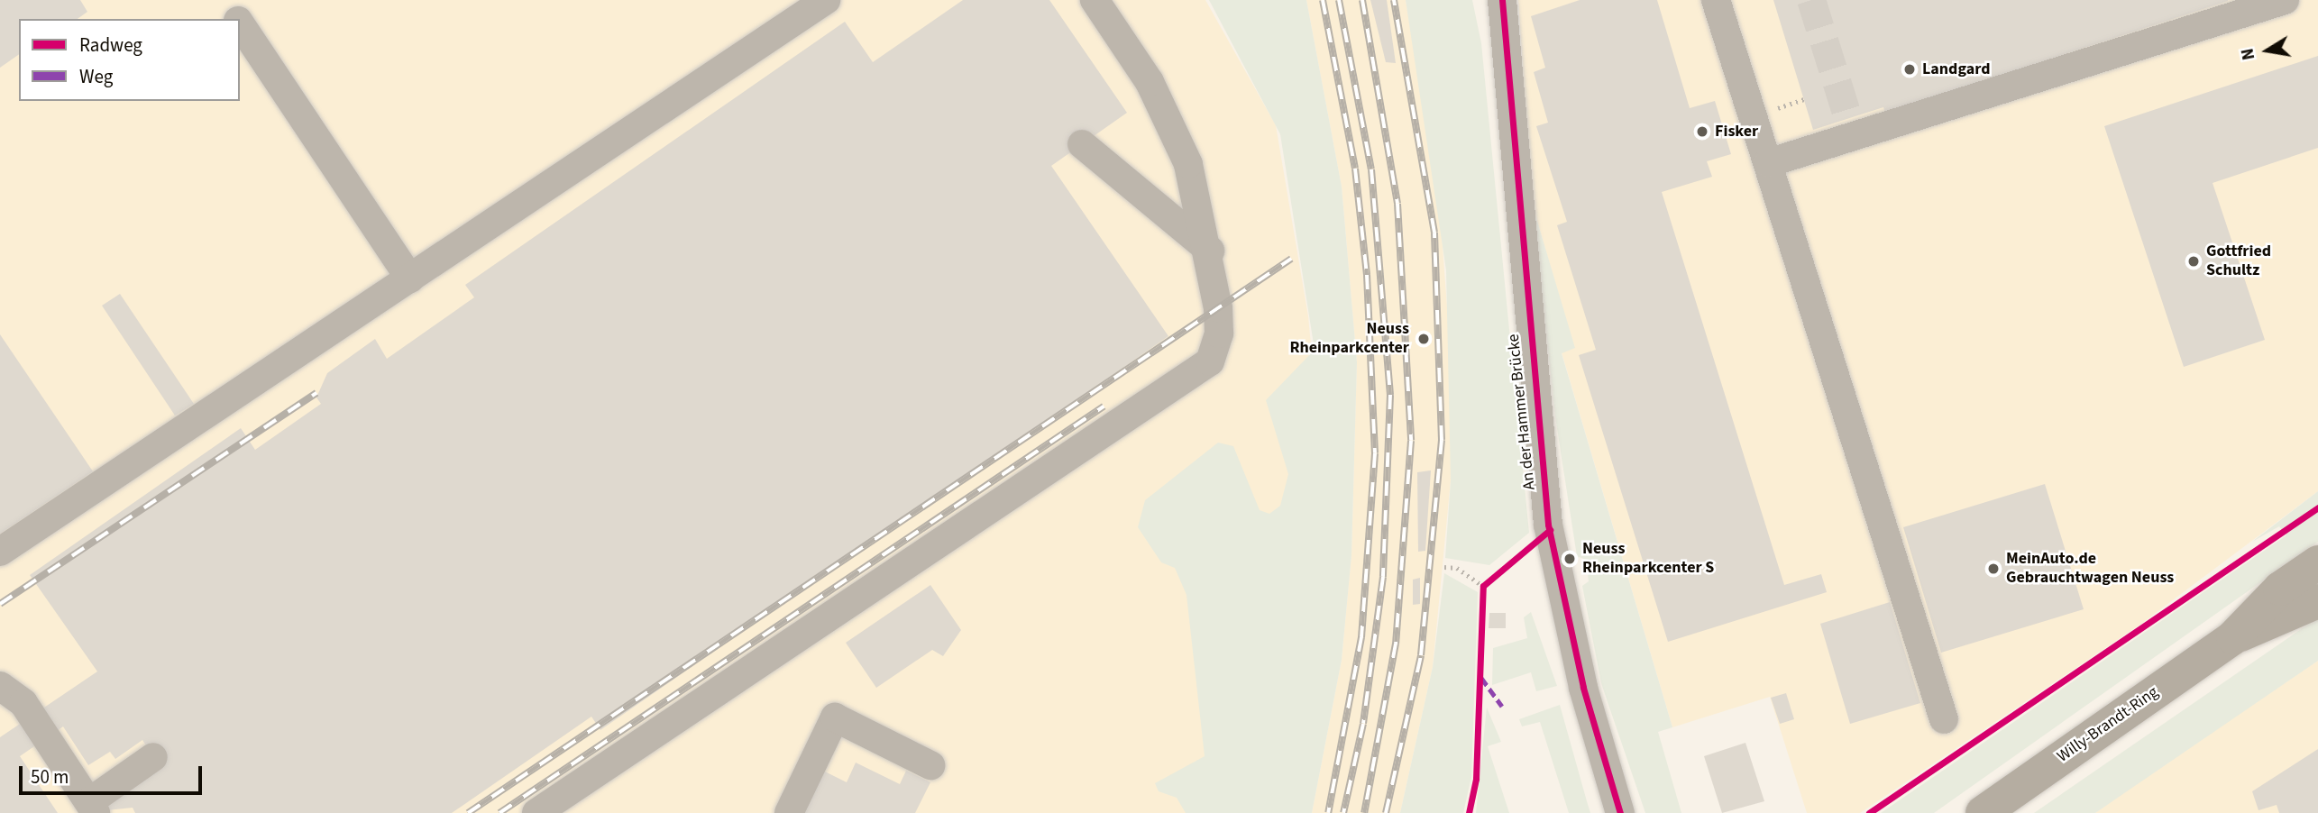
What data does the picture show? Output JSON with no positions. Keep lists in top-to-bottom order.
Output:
{
  "streets": {
    "main road": ["Willy-Brandt-Ring"],
    "street": ["An der Hammer Brücke"]
  },
  "places": [
    "Landgard",
    "Fisker",
    "Gottfried Schultz",
    "Neuss Rheinparkcenter",
    "Neuss Rheinparkcenter S",
    "MeinAuto.de Gebrauchtwagen Neuss"
  ],
  "legend": ["Radweg", "Weg"],
  "scale_bar": "50 m",
  "north": "left"
}
